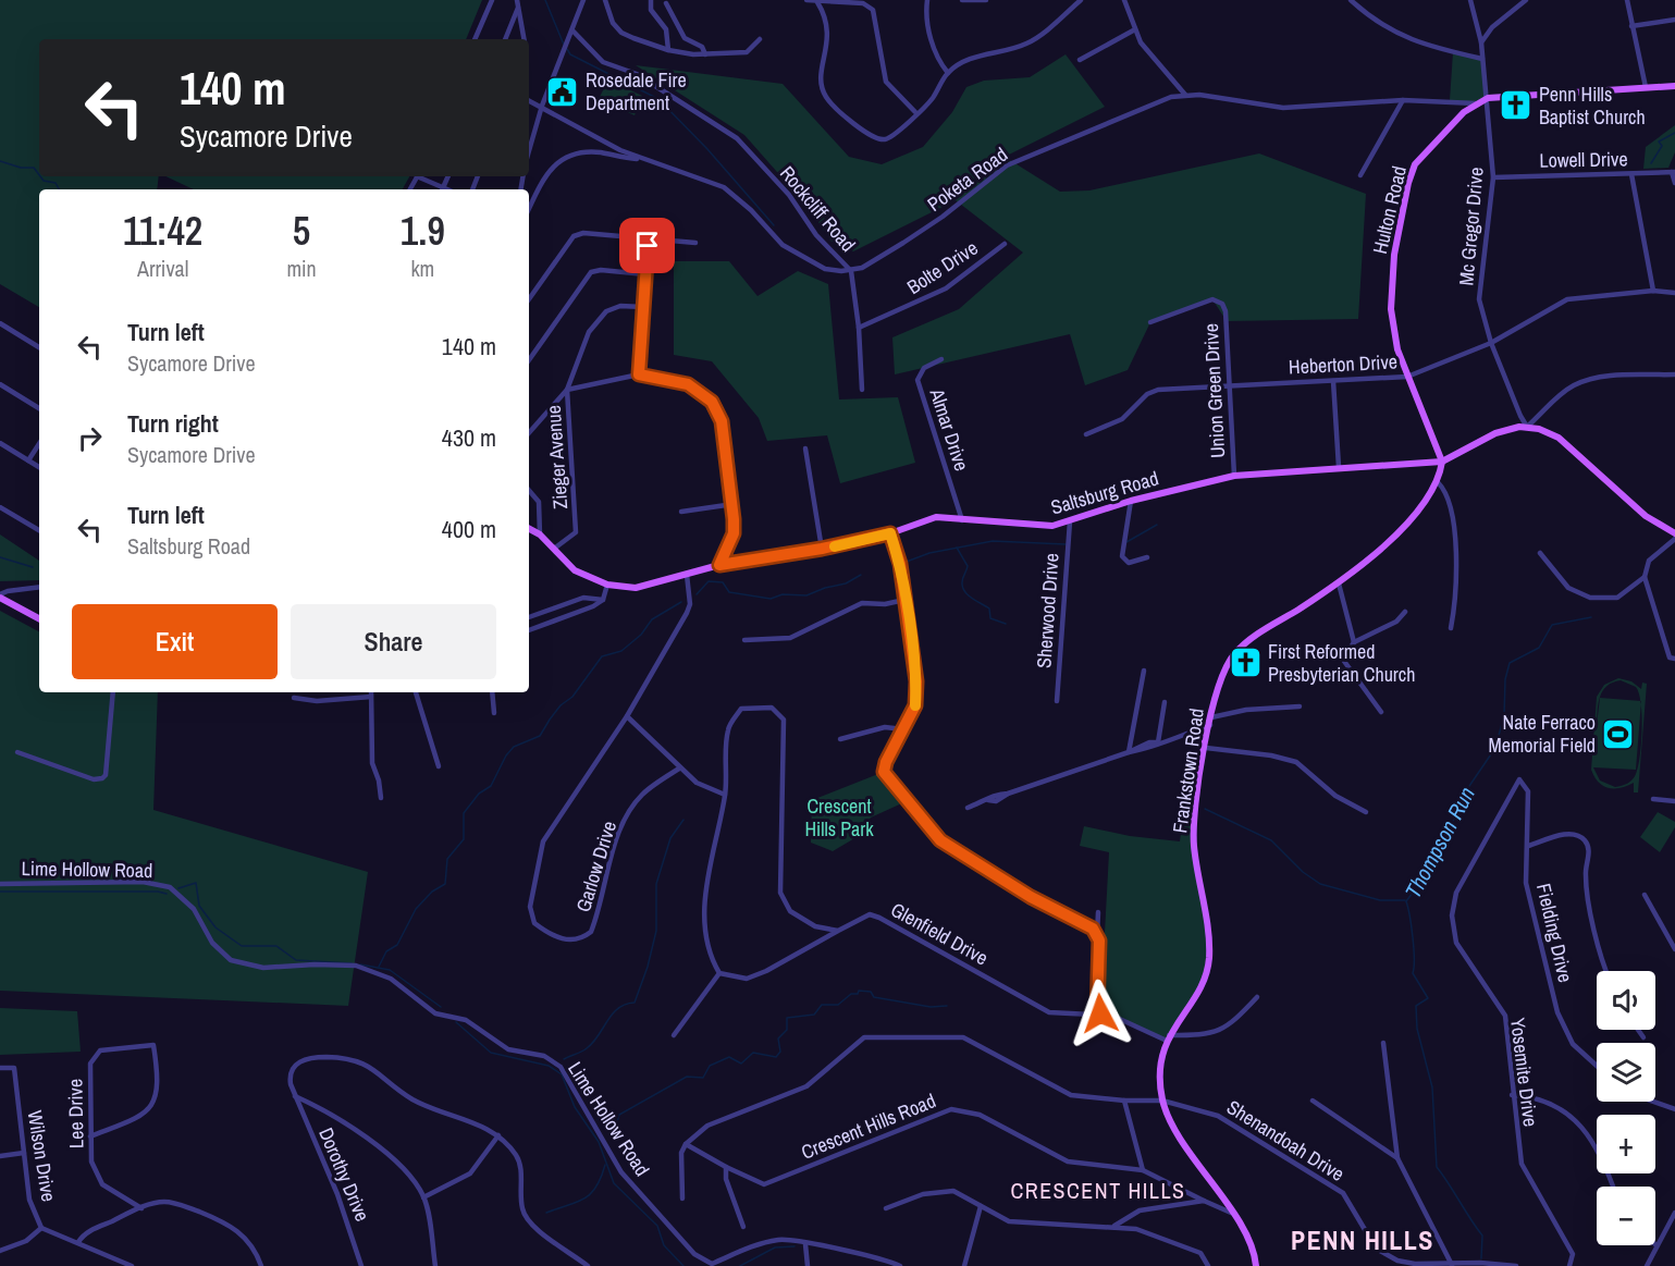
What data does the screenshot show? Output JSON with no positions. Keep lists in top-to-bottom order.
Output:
{
  "streets": {
    "main road": ["Hulton Road", "Saltsburg Road", "Frankstown Road"],
    "street": [
      "Lowell Drive",
      "Poketa Road",
      "Rockcliff Road",
      "Mc Gregor Drive",
      "Bolte Drive",
      "Heberton Drive",
      "Union Green Drive",
      "Almar Drive",
      "Zieger Avenue",
      "Sherwood Drive",
      "Garlow Drive",
      "Lime Hollow Road",
      "Fielding Drive",
      "Glenfield Drive",
      "Yosemite Drive",
      "Lee Drive",
      "Crescent Hills Road",
      "Shenandoah Drive",
      "Wilson Drive",
      "Dorothy Drive"
    ]
  },
  "crossings": [
    ["Lowell Drive", "Mc Gregor Drive"],
    ["Poketa Road", "Rockcliff Road"],
    ["Poketa Road", "Hulton Road"],
    ["Rockcliff Road", "Bolte Drive"],
    ["Hulton Road", "Mc Gregor Drive"],
    ["Hulton Road", "Heberton Drive"],
    ["Hulton Road", "Saltsburg Road"],
    ["Hulton Road", "Frankstown Road"],
    ["Mc Gregor Drive", "Heberton Drive"],
    ["Mc Gregor Drive", "Saltsburg Road"],
    ["Heberton Drive", "Union Green Drive"],
    ["Union Green Drive", "Saltsburg Road"],
    ["Almar Drive", "Saltsburg Road"],
    ["Zieger Avenue", "Saltsburg Road"],
    ["Saltsburg Road", "Sherwood Drive"],
    ["Saltsburg Road", "Frankstown Road"],
    ["Frankstown Road", "Glenfield Drive"],
    ["Frankstown Road", "Crescent Hills Road"],
    ["Frankstown Road", "Shenandoah Drive"],
    ["Fielding Drive", "Yosemite Drive"],
    ["Crescent Hills Road", "Shenandoah Drive"]
  ],
  "districts": ["CRESCENT HILLS", "PENN HILLS"],
  "water": ["Thompson Run"],
  "parks": ["Crescent Hills Park"],
  "places": {
    "public building": ["Rosedale Fire Department"],
    "church": ["Penn Hills Baptist Church", "First Reformed Presbyterian Church"],
    "sports": ["Nate Ferraco Memorial Field"]
  },
  "page": {
    "turn": ["140 m", "Sycamore Drive"],
    "eta": [
      "11:42",
      "Arrival",
      "5",
      "min",
      "1.9",
      "km"
    ],
    "list": [
      {
        "name": "Turn left",
        "note": "Sycamore Drive",
        "value": "140 m"
      },
      {
        "name": "Turn right",
        "note": "Sycamore Drive",
        "value": "430 m"
      },
      {
        "name": "Turn left",
        "note": "Saltsburg Road",
        "value": "400 m"
      }
    ],
    "buttons": ["Exit", "Share"],
    "map_buttons": ["+", "−"]
  }
}
